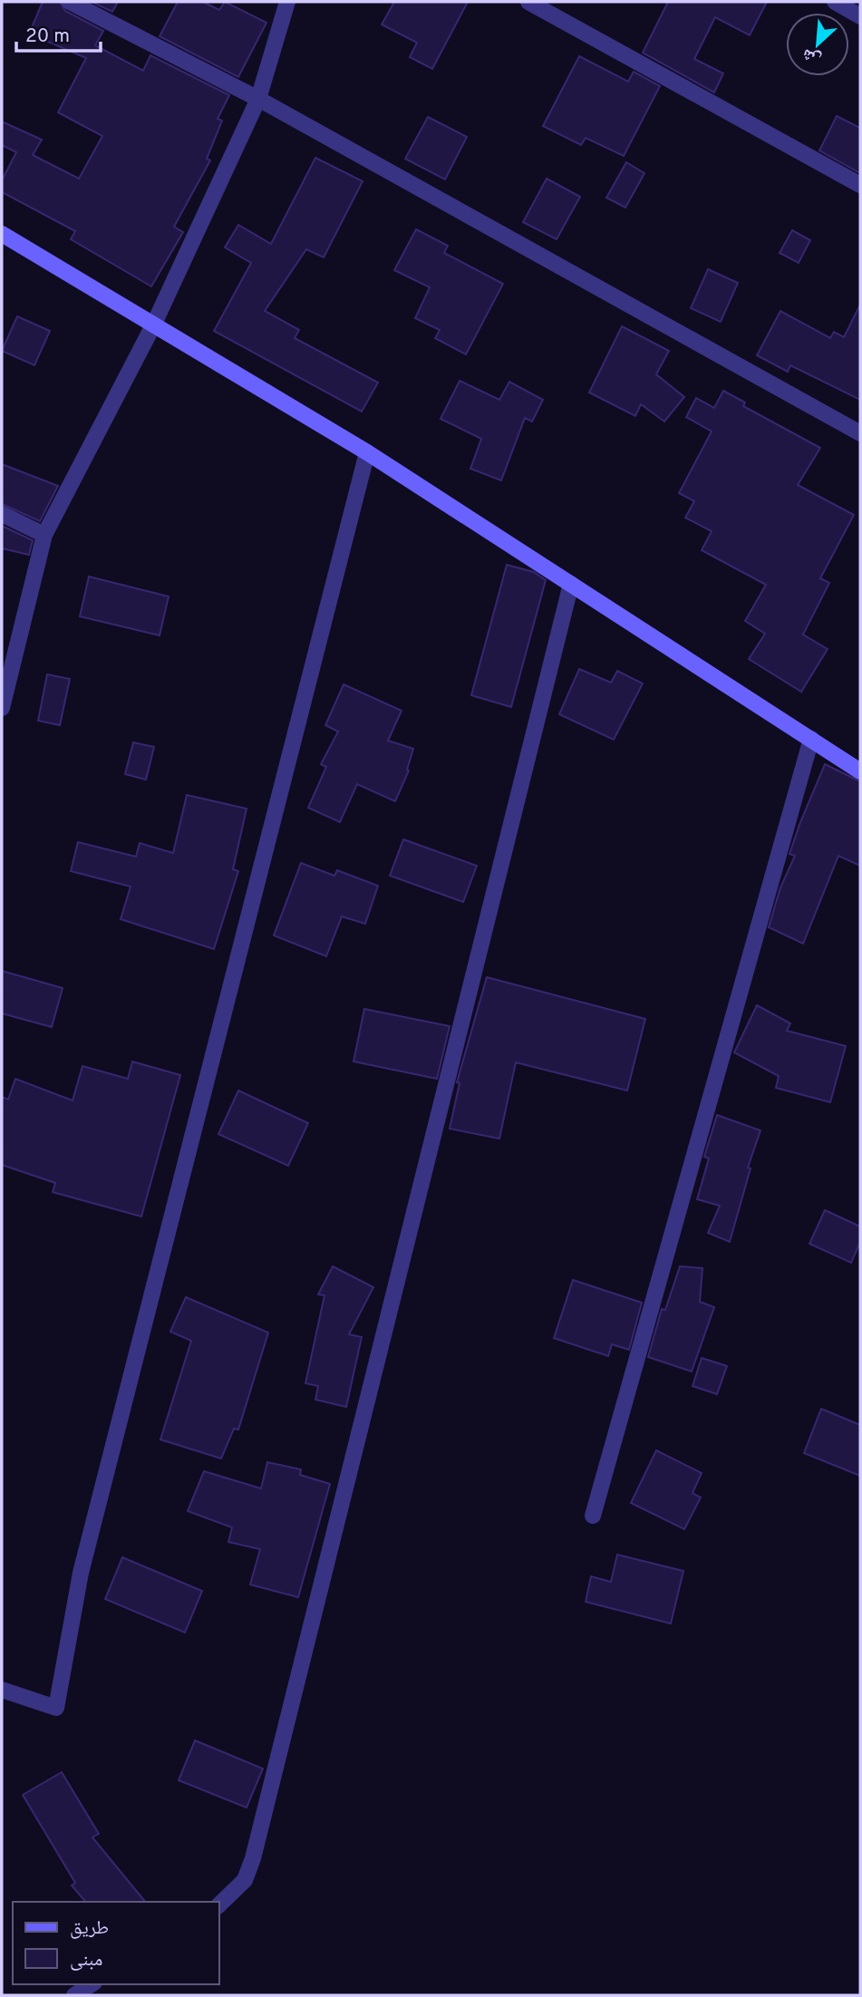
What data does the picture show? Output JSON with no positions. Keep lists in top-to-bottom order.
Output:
{
  "legend": ["طريق", "مبنى"],
  "scale_bar": "20 m",
  "north": "bottom left"
}
